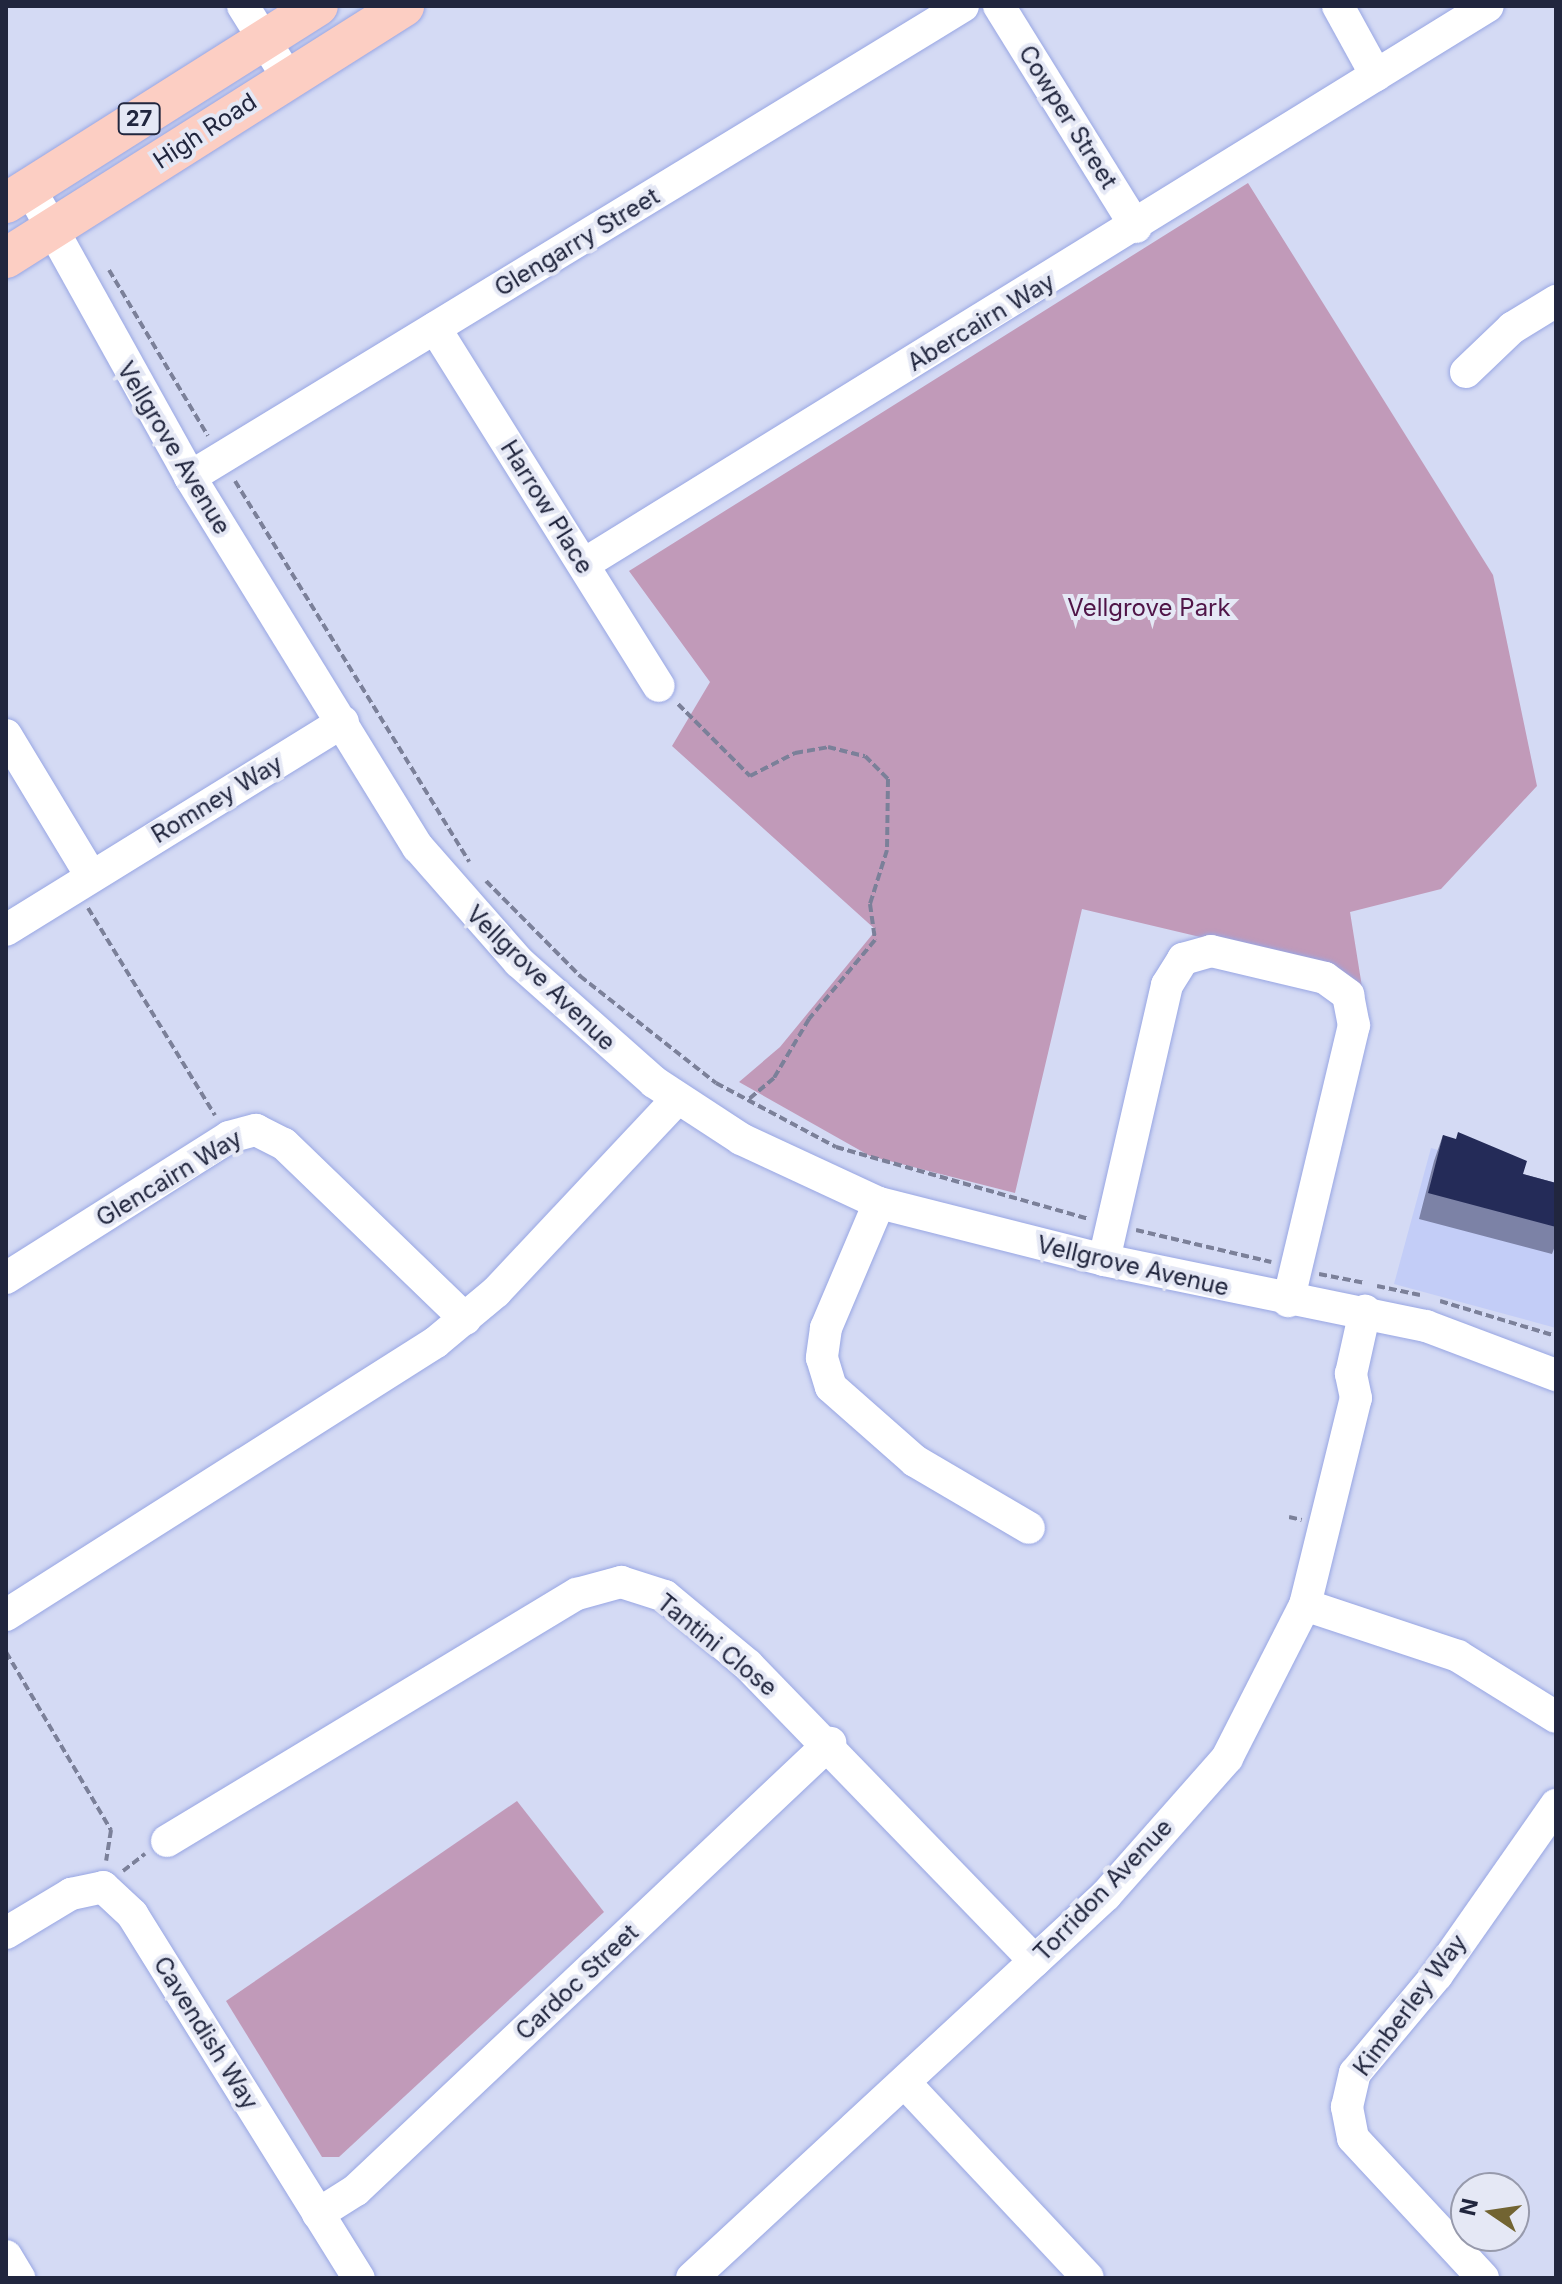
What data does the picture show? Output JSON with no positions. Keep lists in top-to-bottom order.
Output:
{
  "streets": {
    "main road": ["27", "High Road"],
    "street": [
      "Cowper Street",
      "Glengarry Street",
      "Abercairn Way",
      "Vellgrove Avenue",
      "Harrow Place",
      "Romney Way",
      "Glencairn Way",
      "Tantini Close",
      "Torridon Avenue",
      "Cardoc Street",
      "Kimberley Way",
      "Cavendish Way"
    ]
  },
  "crossings": [
    ["Cowper Street", "Abercairn Way"],
    ["High Road", "Vellgrove Avenue"],
    ["Glengarry Street", "Vellgrove Avenue"],
    ["Glengarry Street", "Harrow Place"],
    ["Abercairn Way", "Harrow Place"],
    ["Vellgrove Avenue", "Romney Way"],
    ["Vellgrove Avenue", "Torridon Avenue"],
    ["Tantini Close", "Torridon Avenue"],
    ["Tantini Close", "Cardoc Street"],
    ["Cardoc Street", "Cavendish Way"]
  ],
  "parks": ["Vellgrove Park"],
  "north": "left"
}
